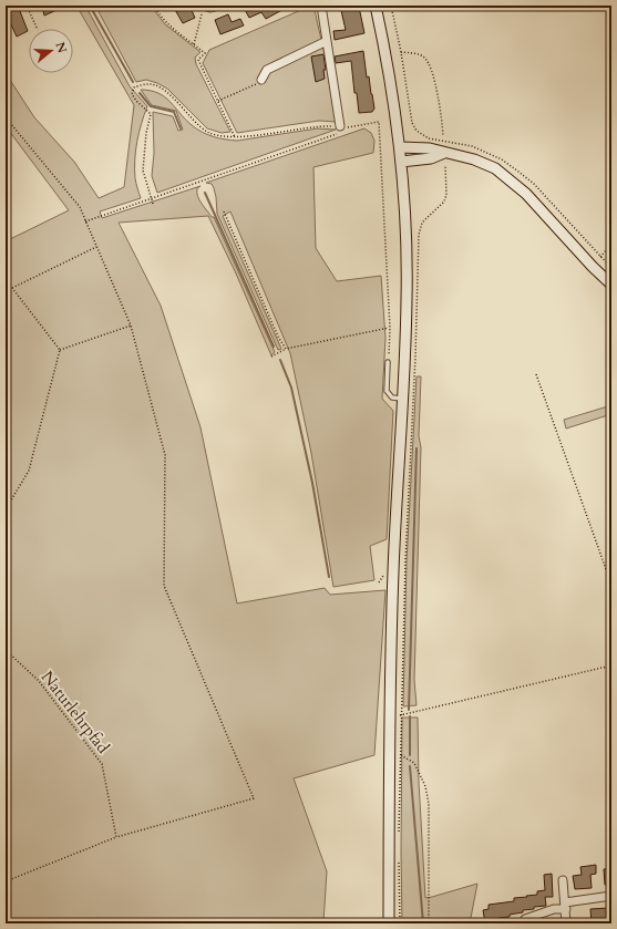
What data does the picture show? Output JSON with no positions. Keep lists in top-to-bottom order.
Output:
{
  "streets": {
    "path": ["Naturlehrpfad"]
  },
  "north": "right"
}
